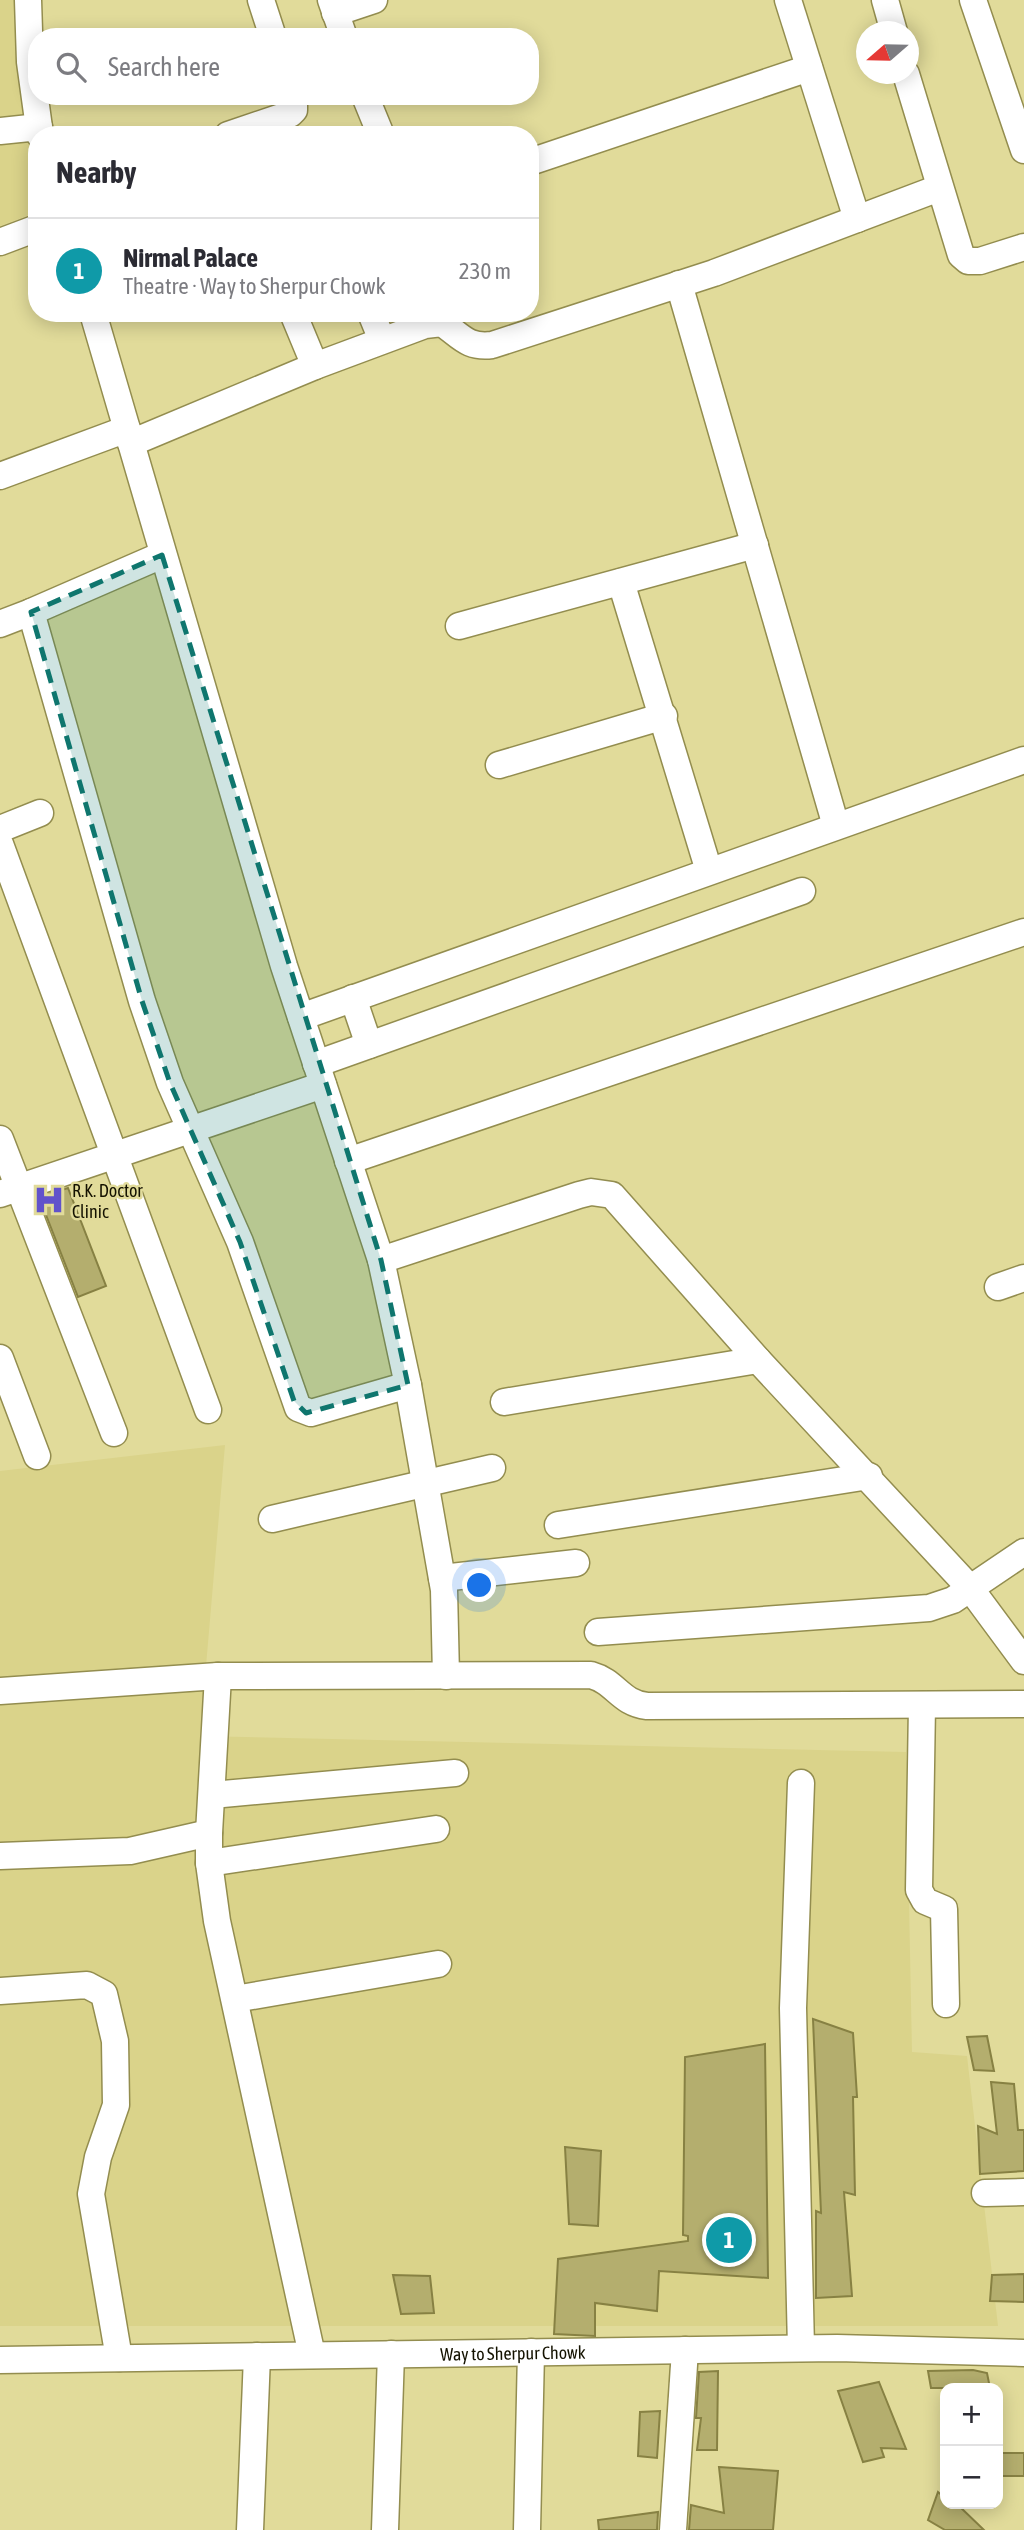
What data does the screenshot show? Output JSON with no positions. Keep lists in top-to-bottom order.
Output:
{
  "streets": {
    "street": ["Way to Sherpur Chowk"]
  },
  "places": {
    "hospital": ["R.K. Doctor Clinic"]
  },
  "north": "left",
  "page": {
    "search": "Search here",
    "heading": "Nearby",
    "list": [
      {
        "mark": "1",
        "name": "Nirmal Palace",
        "note": "Theatre · Way to Sherpur Chowk",
        "value": "230 m"
      }
    ],
    "pins": "1",
    "map_buttons": ["+", "−"]
  }
}
